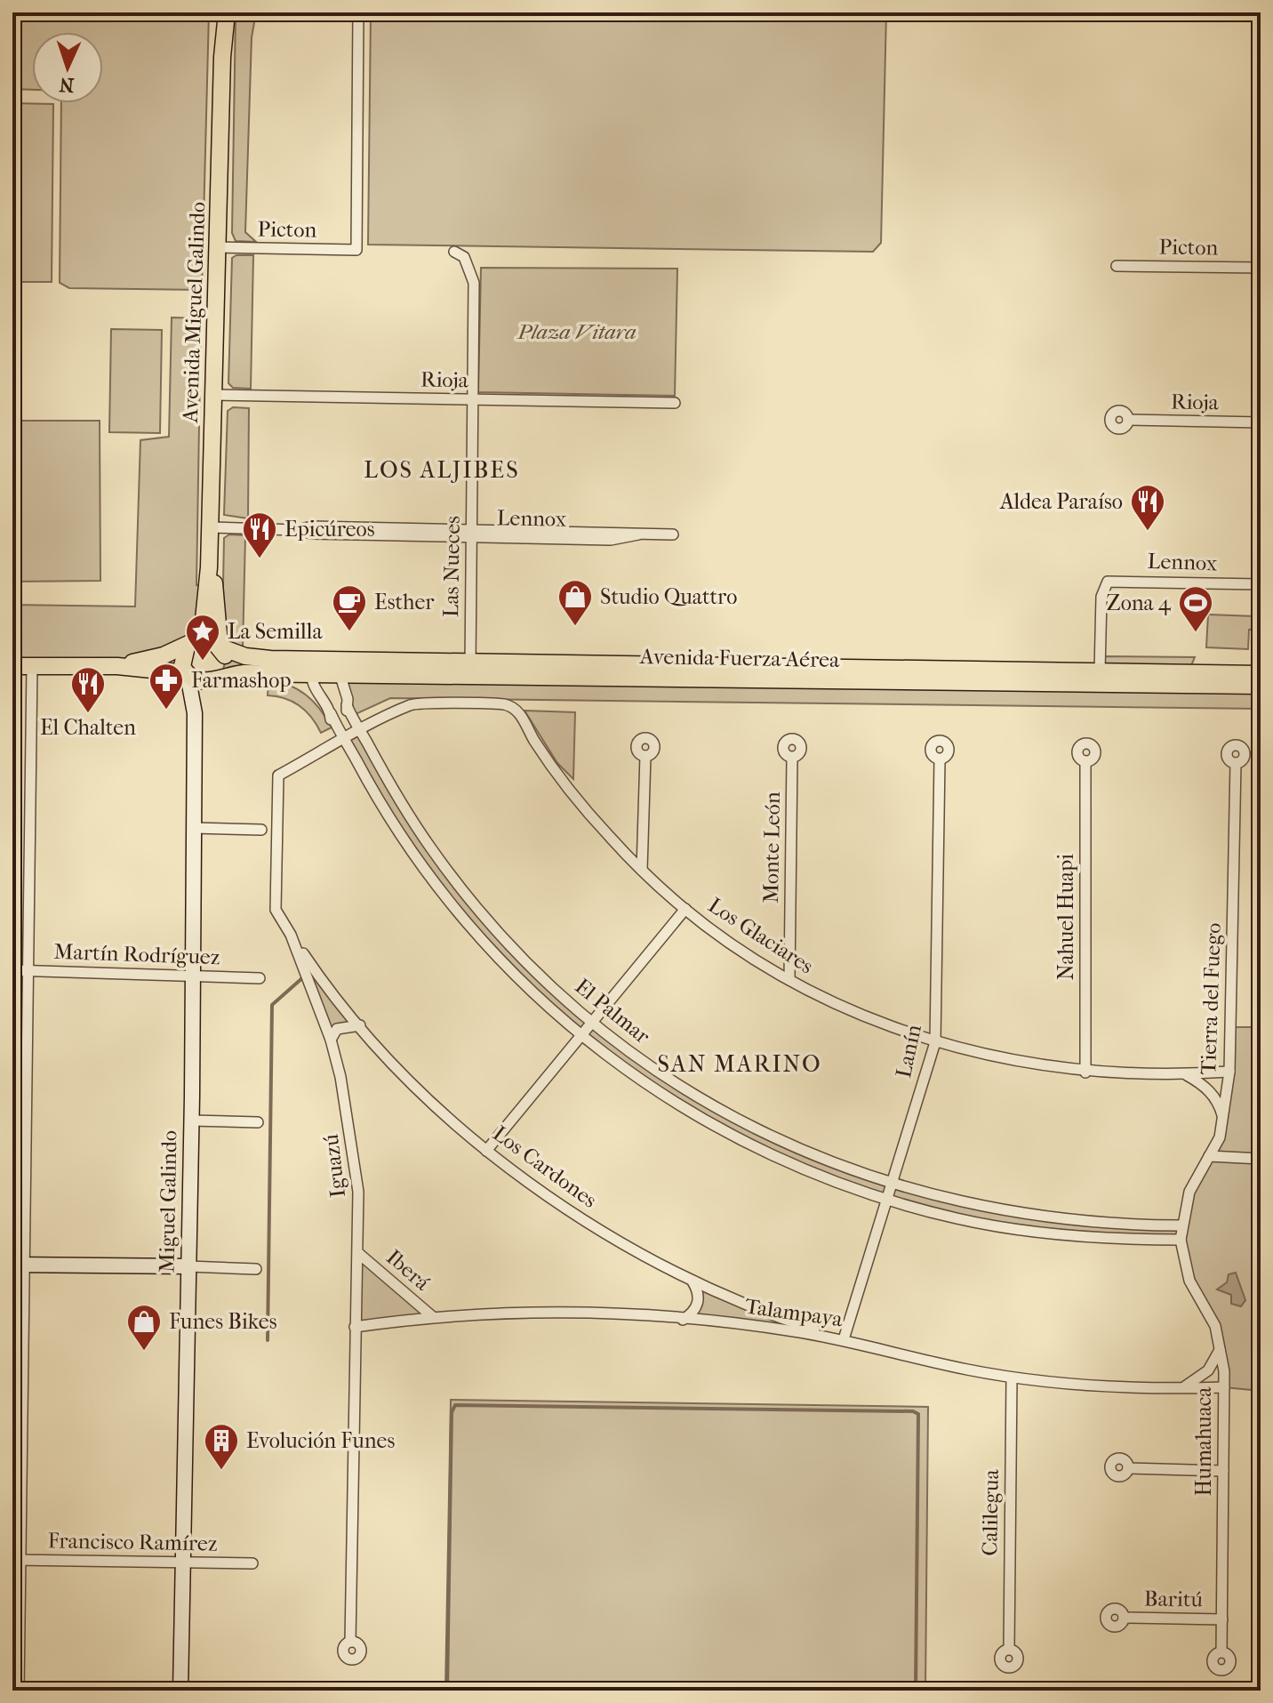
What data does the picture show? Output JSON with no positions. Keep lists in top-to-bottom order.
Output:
{
  "streets": {
    "main road": ["Avenida Miguel Galindo", "Avenida Fuerza Aérea", "Miguel Galindo"],
    "street": [
      "Picton",
      "Rioja",
      "Lennox",
      "Las Nueces",
      "Monte León",
      "Nahuel Huapi",
      "Los Glaciares",
      "Martín Rodríguez",
      "Tierra del Fuego",
      "El Palmar",
      "Lanín",
      "Iguazú",
      "Los Cardones",
      "Iberá",
      "Talampaya",
      "Humahuaca",
      "Calilegua",
      "Francisco Ramírez",
      "Baritú"
    ]
  },
  "crossings": [
    ["Picton", "Avenida Miguel Galindo"],
    ["Avenida Miguel Galindo", "Rioja"],
    ["Avenida Miguel Galindo", "Lennox"],
    ["Avenida Miguel Galindo", "Avenida Fuerza Aérea"],
    ["Avenida Miguel Galindo", "Miguel Galindo"],
    ["Rioja", "Las Nueces"],
    ["Lennox", "Las Nueces"],
    ["Lennox", "Avenida Fuerza Aérea"],
    ["Las Nueces", "Avenida Fuerza Aérea"],
    ["Avenida Fuerza Aérea", "El Palmar"],
    ["Avenida Fuerza Aérea", "Miguel Galindo"],
    ["Monte León", "Los Glaciares"],
    ["Nahuel Huapi", "Los Glaciares"],
    ["Los Glaciares", "Tierra del Fuego"],
    ["Los Glaciares", "El Palmar"],
    ["Los Glaciares", "Lanín"],
    ["Martín Rodríguez", "Miguel Galindo"],
    ["Tierra del Fuego", "El Palmar"],
    ["Tierra del Fuego", "Humahuaca"],
    ["El Palmar", "Lanín"],
    ["El Palmar", "Iguazú"],
    ["El Palmar", "Humahuaca"],
    ["Lanín", "Los Cardones"],
    ["Lanín", "Talampaya"],
    ["Iguazú", "Los Cardones"],
    ["Iguazú", "Iberá"],
    ["Iguazú", "Talampaya"],
    ["Los Cardones", "Talampaya"],
    ["Miguel Galindo", "Francisco Ramírez"],
    ["Iberá", "Talampaya"],
    ["Talampaya", "Humahuaca"],
    ["Talampaya", "Calilegua"],
    ["Humahuaca", "Baritú"]
  ],
  "districts": ["LOS ALJIBES", "SAN MARINO"],
  "parks": ["Plaza Vitara"],
  "places": {
    "restaurant": ["Aldea Paraíso", "Epicúreos", "El Chalten"],
    "shop": ["Studio Quattro", "Funes Bikes"],
    "cafe": ["Esther"],
    "sports": ["Zona 4"],
    "place": ["La Semilla"],
    "pharmacy": ["Farmashop"],
    "building": ["Evolución Funes"]
  },
  "north": "bottom"
}
